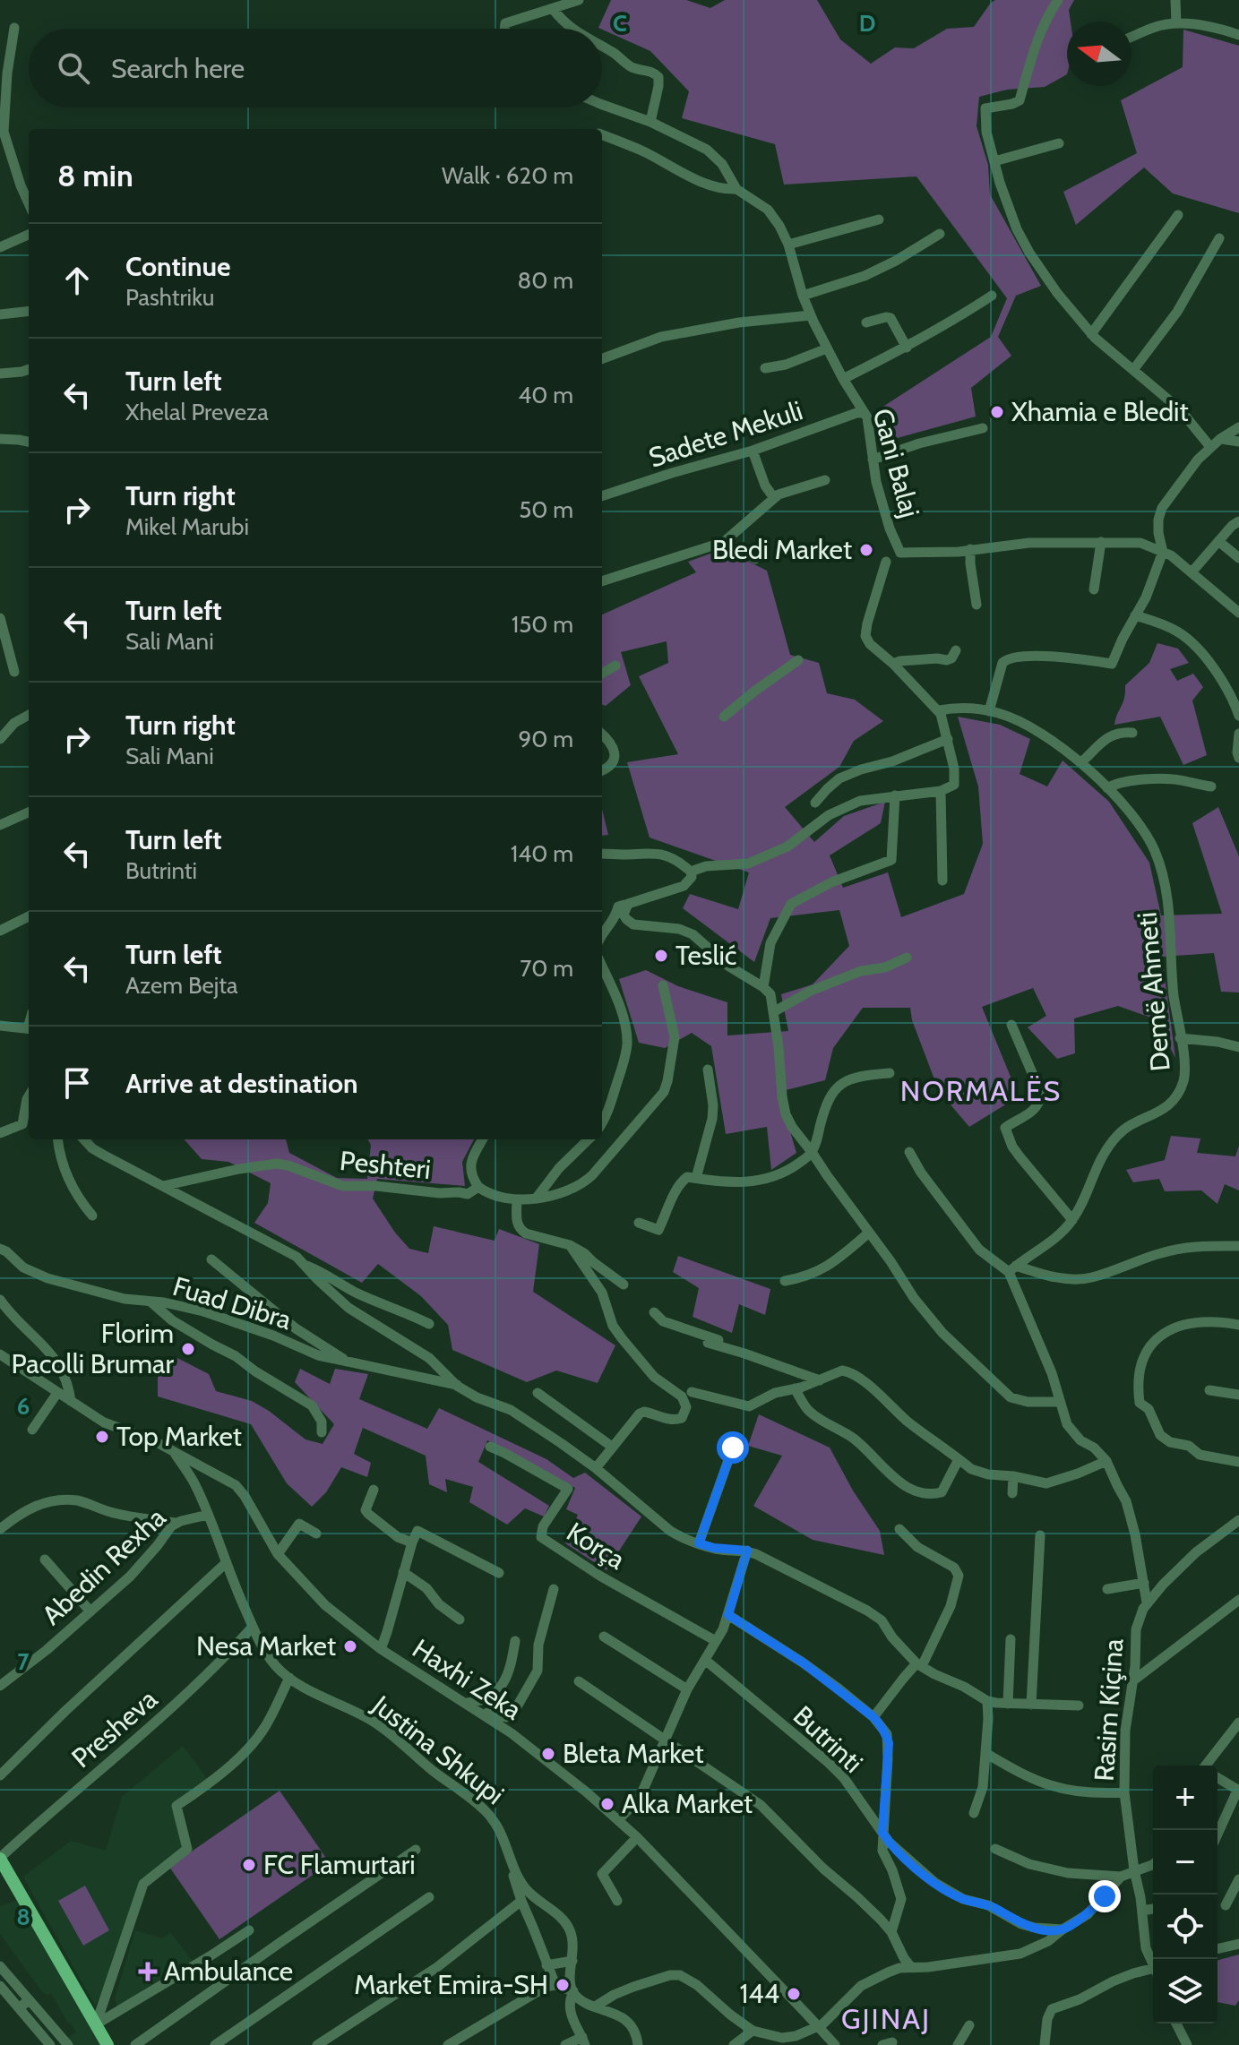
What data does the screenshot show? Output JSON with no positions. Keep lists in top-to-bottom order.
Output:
{
  "streets": {
    "street": [
      "Sadete Mekuli",
      "Gani Balaj",
      "Demë Ahmeti",
      "Peshteri",
      "Fuad Dibra",
      "Korça",
      "Abedin Rexha",
      "Haxhi Zeka",
      "Rasim Kiçina",
      "Presheva",
      "Butrinti",
      "Justina Shkupi"
    ]
  },
  "crossings": [
    ["Sadete Mekuli", "Gani Balaj"],
    ["Demë Ahmeti", "Rasim Kiçina"],
    ["Abedin Rexha", "Justina Shkupi"],
    ["Haxhi Zeka", "Justina Shkupi"],
    ["Presheva", "Justina Shkupi"]
  ],
  "districts": ["NORMALËS", "GJINAJ"],
  "places": {
    "other": [
      "Xhamia e Bledit",
      "Bledi Market",
      "Teslić",
      "Florim Pacolli Brumar",
      "Top Market",
      "Nesa Market",
      "Bleta Market",
      "Alka Market",
      "FC Flamurtari",
      "Market Emira-SH",
      "144"
    ],
    "health": ["Ambulance"]
  },
  "north": "left",
  "page": {
    "search": "Search here",
    "heading": ["8 min", "Walk · 620 m"],
    "list": [
      ["Continue", "Pashtriku", "80 m"],
      ["Turn left", "Xhelal Preveza", "40 m"],
      ["Turn right", "Mikel Marubi", "50 m"],
      ["Turn left", "Sali Mani", "150 m"],
      ["Turn right", "Sali Mani", "90 m"],
      ["Turn left", "Butrinti", "140 m"],
      ["Turn left", "Azem Bejta", "70 m"],
      "Arrive at destination"
    ],
    "map_buttons": ["+", "−"]
  },
  "grid": {
    "columns": ["C", "D"],
    "rows": ["6", "7", "8"]
  }
}
